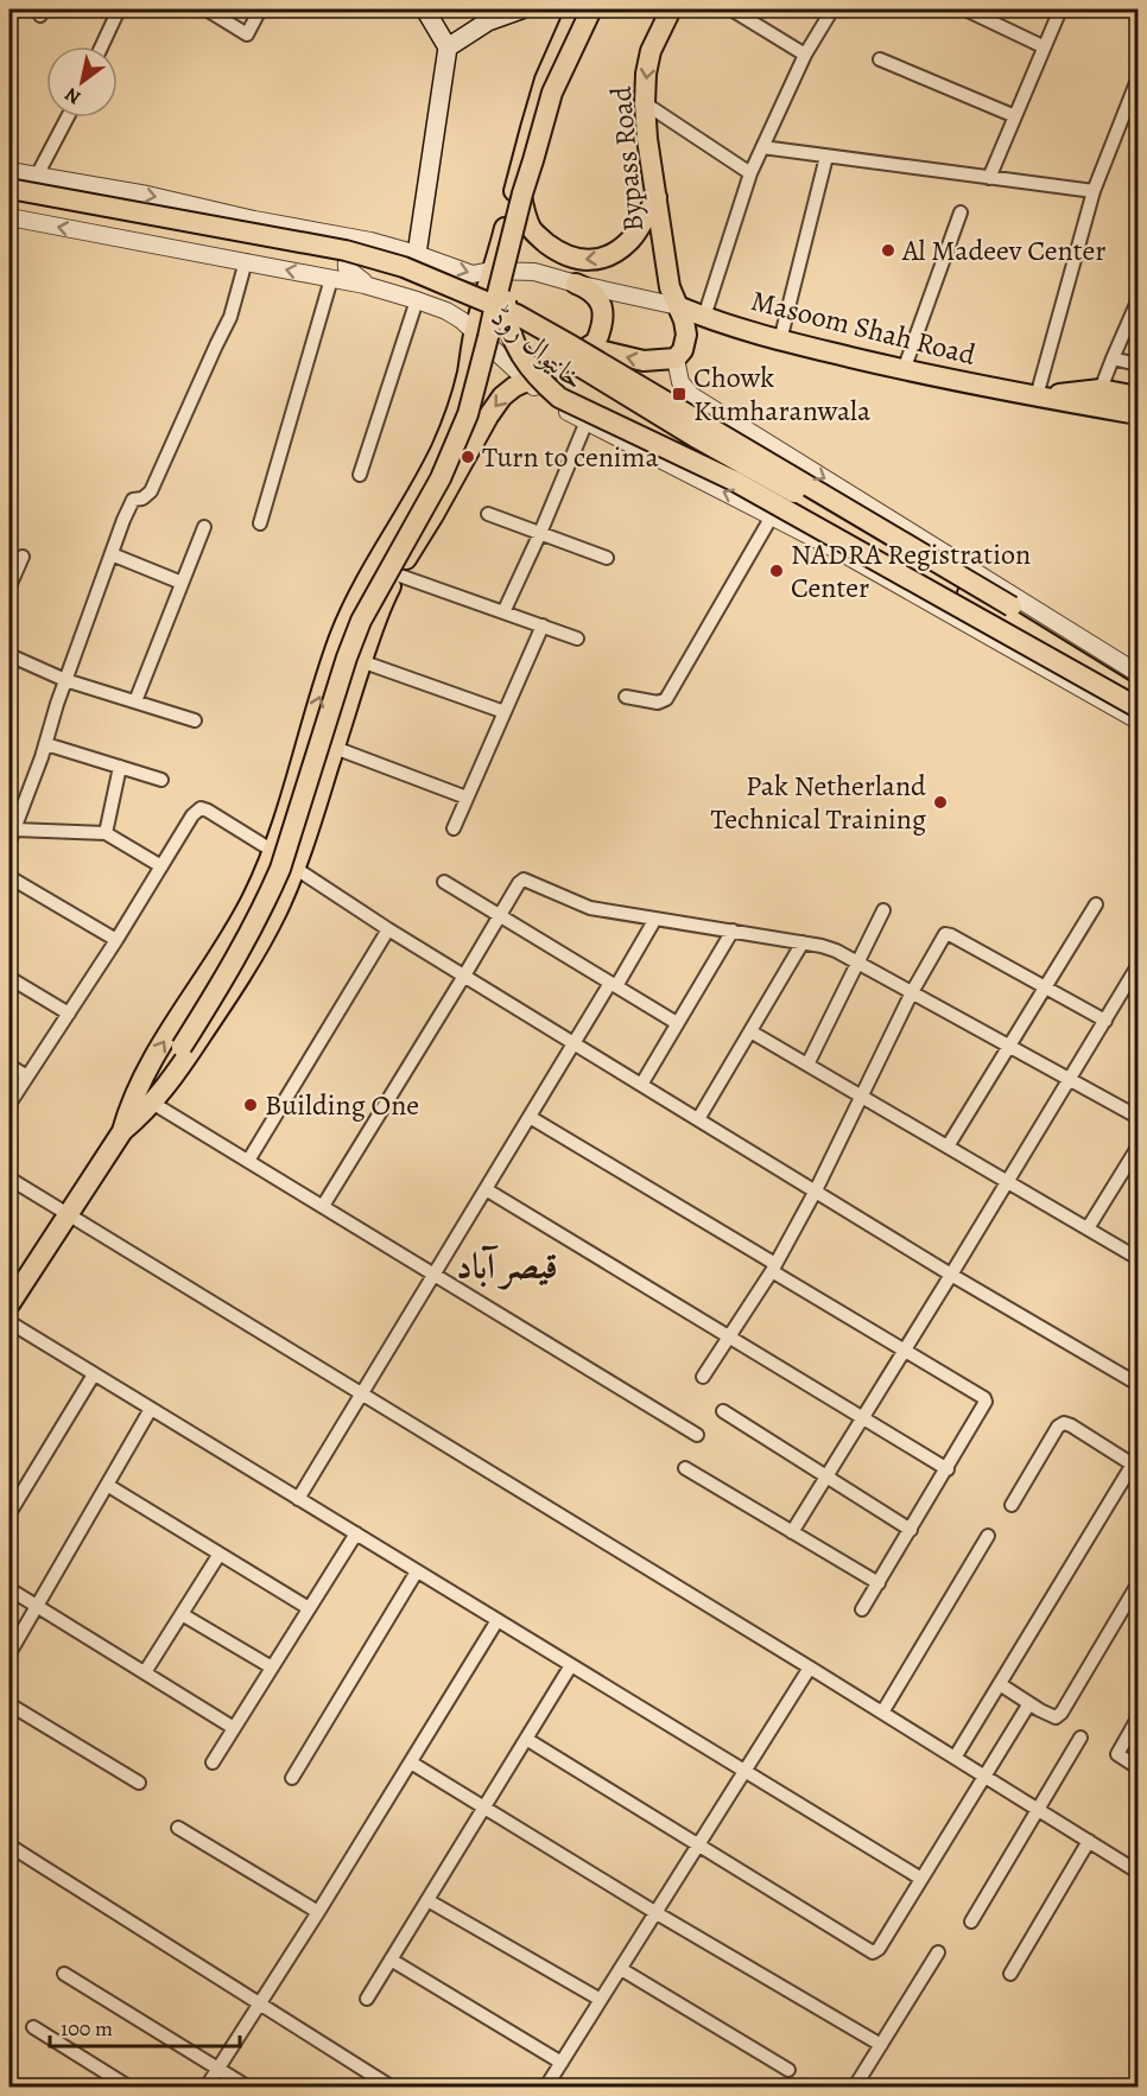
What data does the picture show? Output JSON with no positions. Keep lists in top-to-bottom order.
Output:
{
  "streets": {
    "main road": ["Bypass Road", "Masoom Shah Road", "خانیوال روڈ"]
  },
  "crossings": [
    ["Bypass Road", "Masoom Shah Road"]
  ],
  "districts": ["قیصر آباد"],
  "places": {
    "other": [
      "Al Madeev Center",
      "Turn to cenima",
      "NADRA Registration Center",
      "Pak Netherland Technical Training",
      "Building One"
    ],
    "transit": ["Chowk Kumharanwala"]
  },
  "scale_bar": "100 m",
  "north": "bottom left"
}
